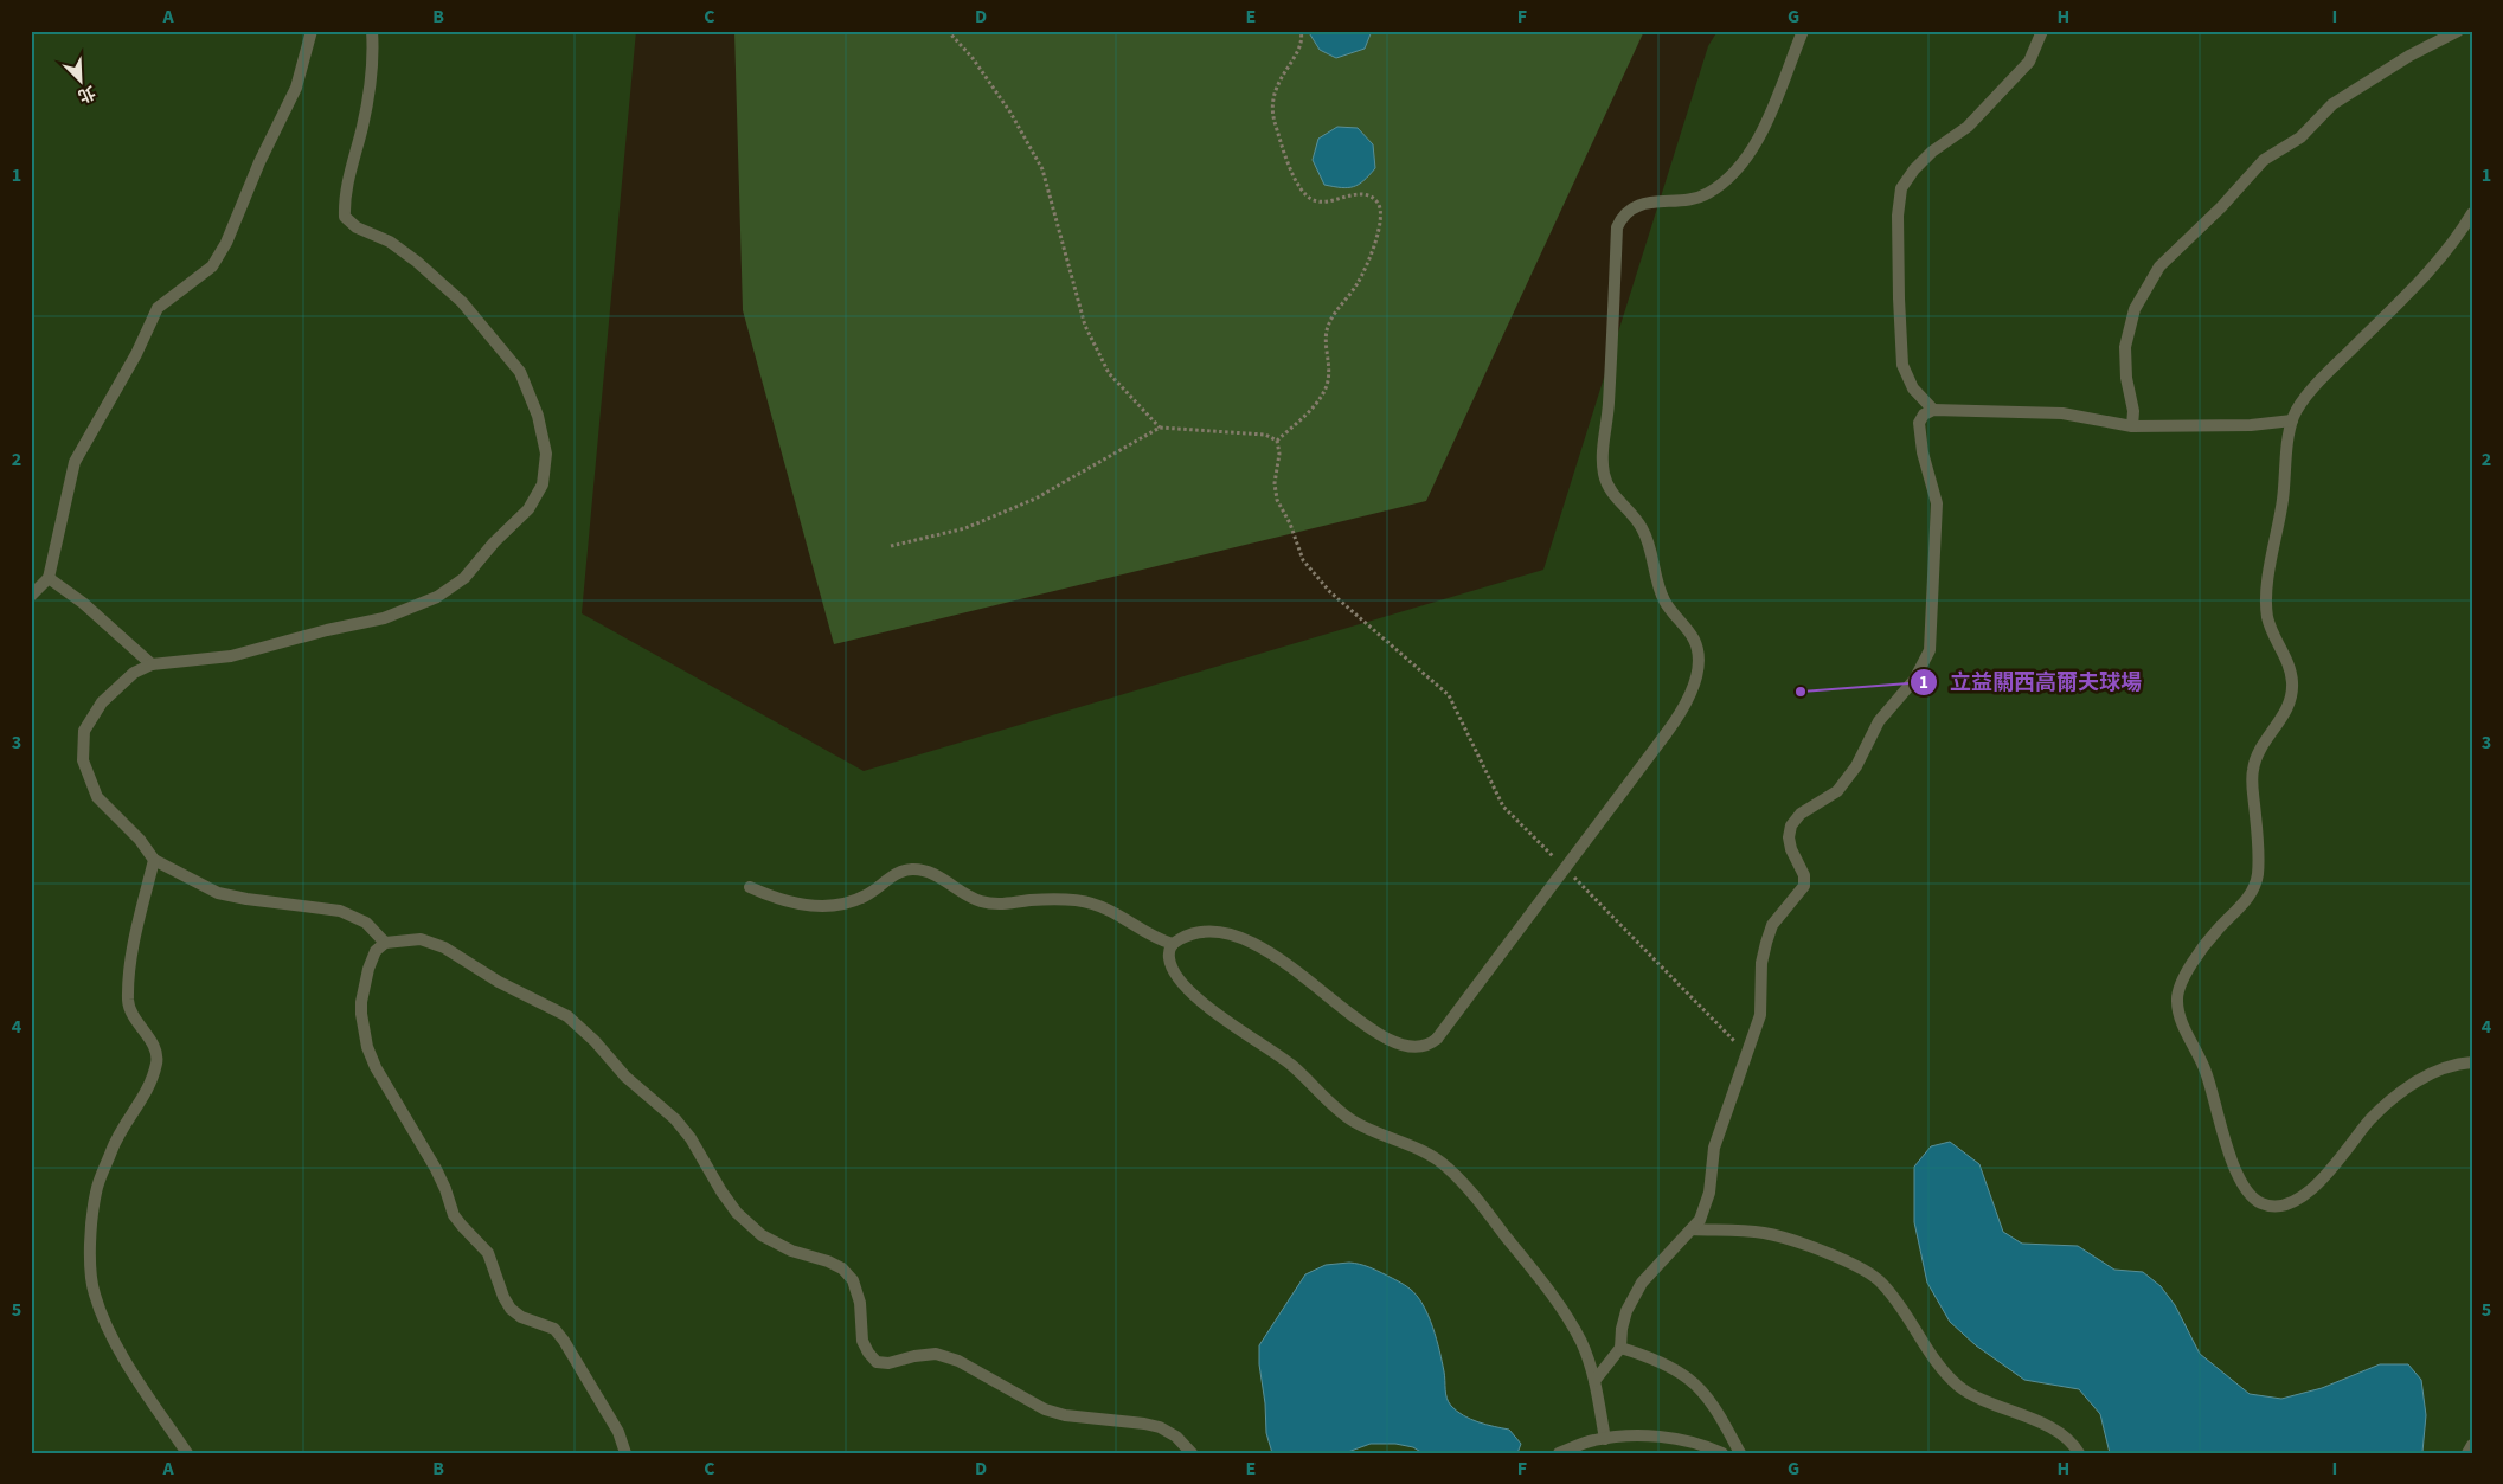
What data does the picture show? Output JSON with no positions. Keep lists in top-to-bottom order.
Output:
{
  "places": ["立益關西高爾夫球場"],
  "north": "bottom right",
  "grid": {
    "columns": [
      "A",
      "B",
      "C",
      "D",
      "E",
      "F",
      "G",
      "H",
      "I"
    ],
    "rows": [
      "1",
      "2",
      "3",
      "4",
      "5"
    ]
  }
}
